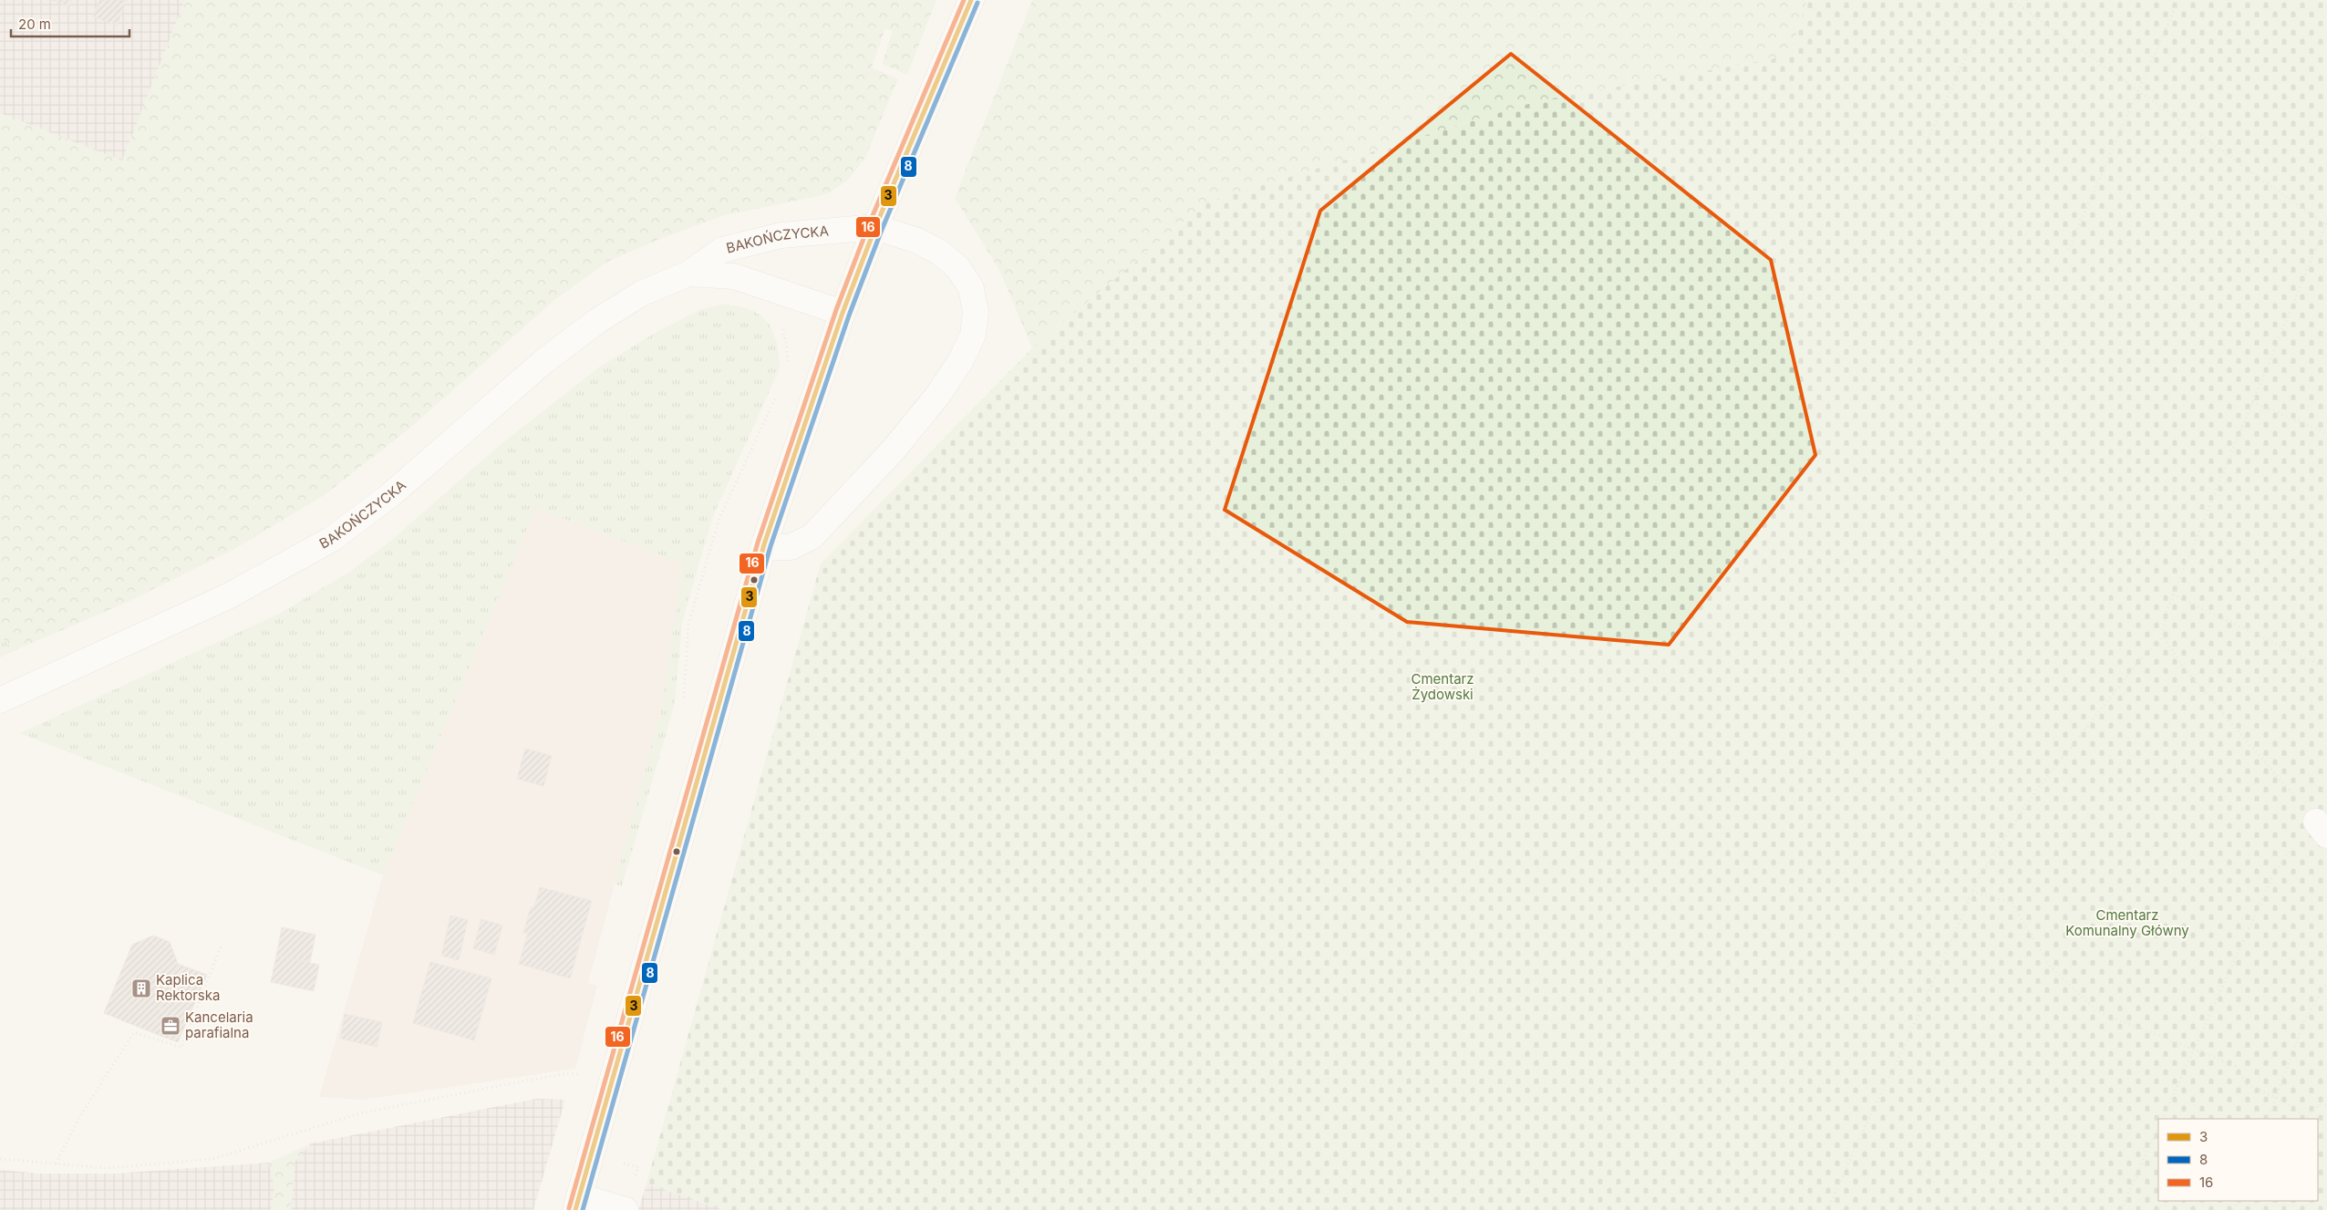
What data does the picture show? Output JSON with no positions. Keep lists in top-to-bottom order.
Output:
{
  "streets": {
    "street": ["BAKOŃCZYCKA"]
  },
  "parks": ["Cmentarz Żydowski", "Cmentarz Komunalny Główny"],
  "places": {
    "building": ["Kaplica Rektorska"],
    "office": ["Kancelaria parafialna"]
  },
  "lines": ["transit line 3", "transit line 16", "transit line 8"],
  "legend": ["3", "8", "16"],
  "scale_bar": "20 m"
}
